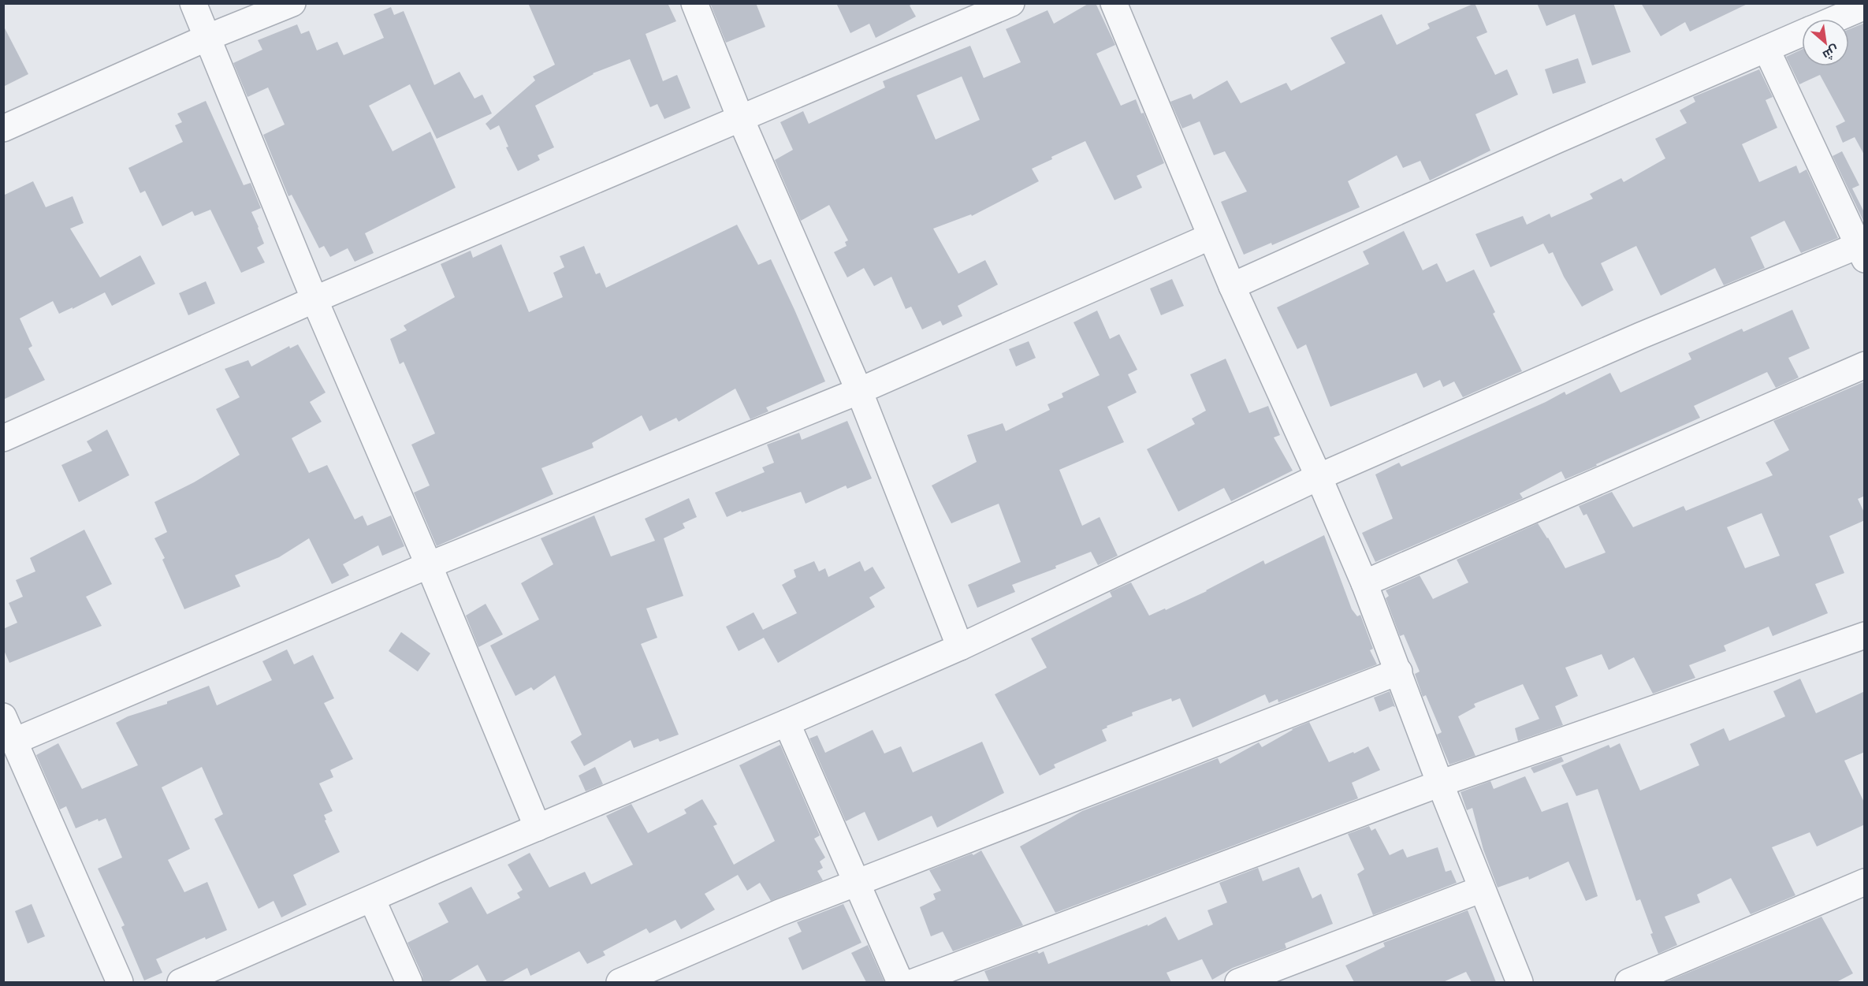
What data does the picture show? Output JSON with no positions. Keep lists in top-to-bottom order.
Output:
{
  "north": "bottom right"
}
